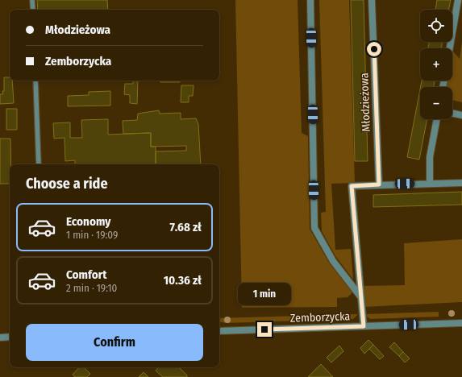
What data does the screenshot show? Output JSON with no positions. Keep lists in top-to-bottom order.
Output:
{
  "streets": {
    "street": ["Młodzieżowa", "Zemborzycka"]
  },
  "page": {
    "map_buttons": ["+", "−"],
    "banner": ["Młodzieżowa", "Zemborzycka"],
    "heading": "Choose a ride",
    "list": [
      {
        "name": "Economy",
        "note": "1 min · 19:09",
        "value": "7.68 zł"
      },
      {
        "name": "Comfort",
        "note": "2 min · 19:10",
        "value": "10.36 zł"
      }
    ],
    "bubble": "1 min",
    "buttons": "Confirm"
  }
}
